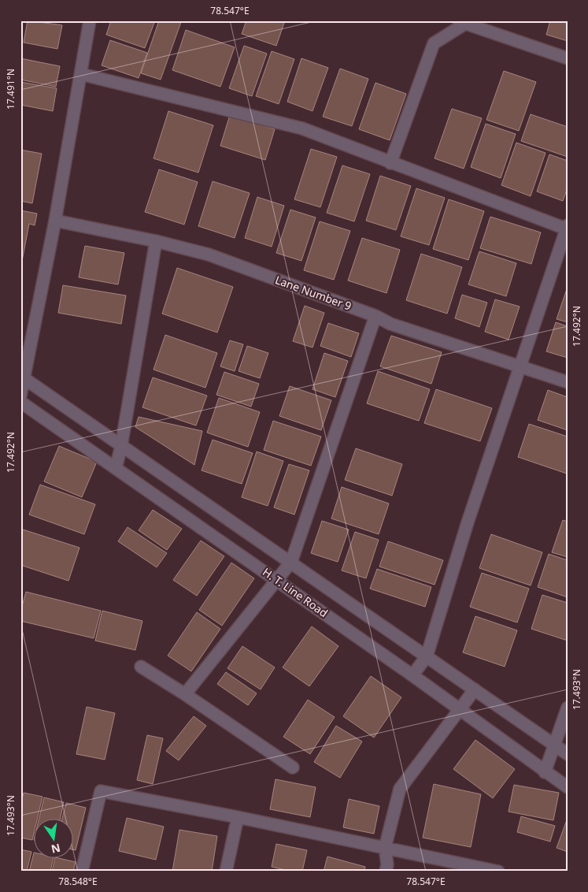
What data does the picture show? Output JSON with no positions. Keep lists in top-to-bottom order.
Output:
{
  "streets": {
    "street": ["Lane Number 9", "H. T. Line Road"]
  },
  "north": "bottom",
  "coordinates": [
    "78.547°E",
    "17.491°N",
    "17.492°N",
    "17.493°N",
    "78.548°E"
  ]
}
